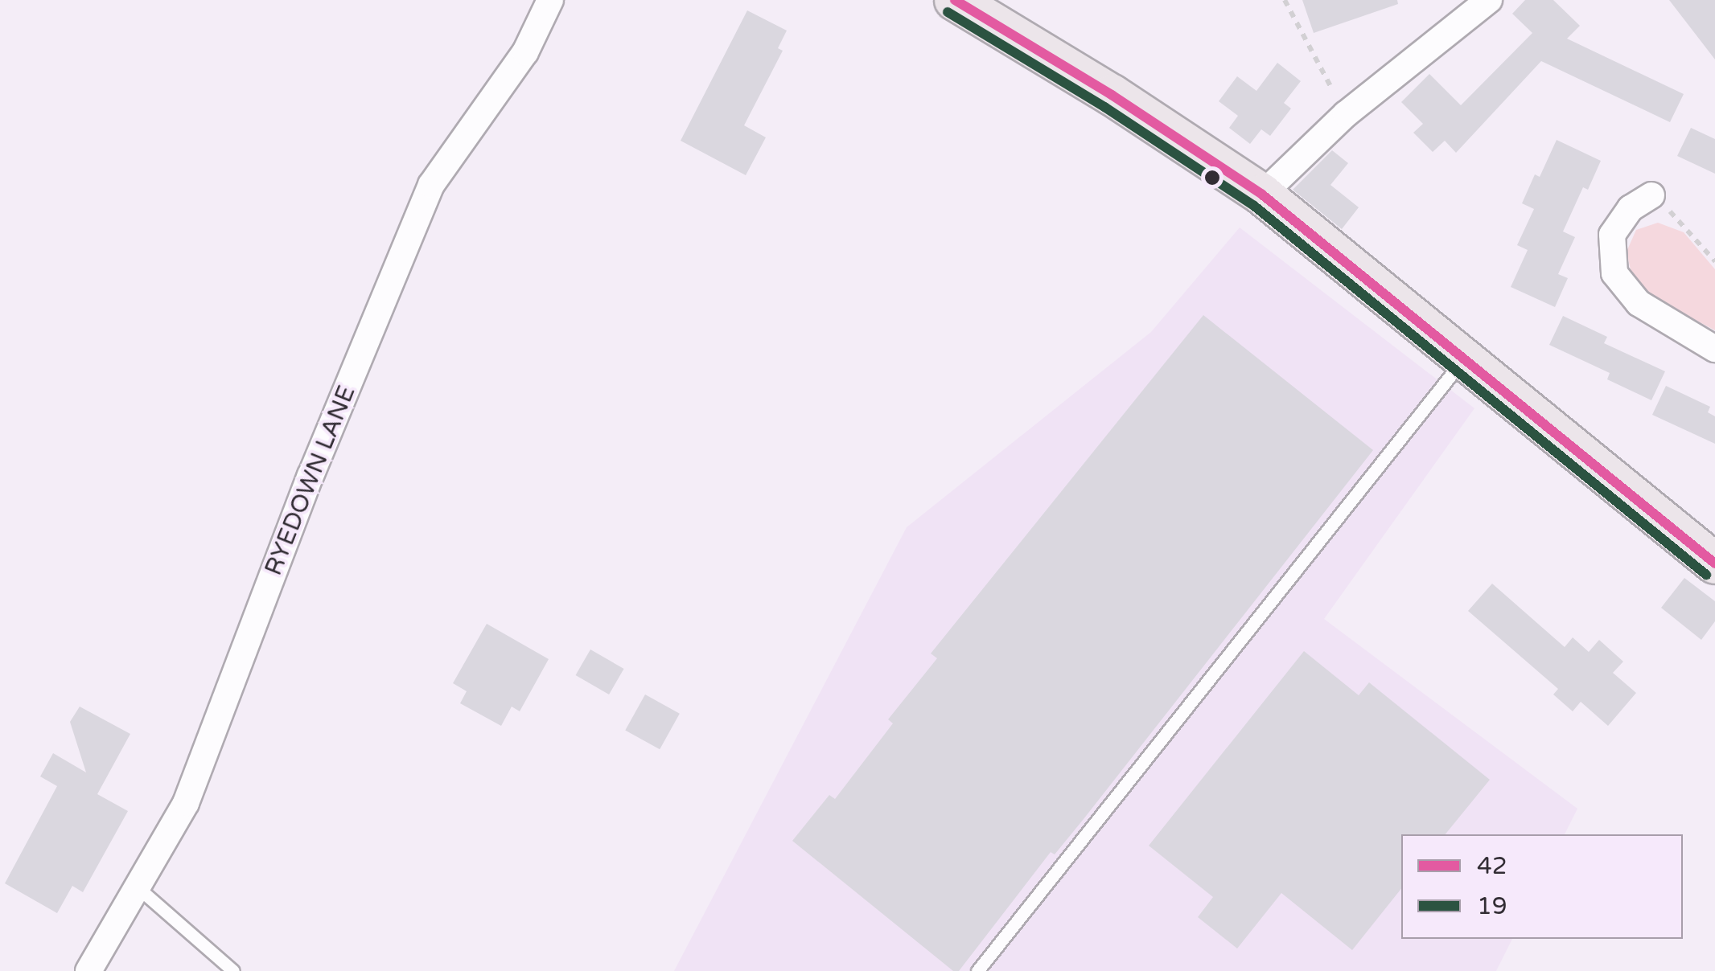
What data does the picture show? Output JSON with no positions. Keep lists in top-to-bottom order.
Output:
{
  "streets": {
    "street": ["RYEDOWN LANE"]
  },
  "lines": ["transit line 42", "transit line 19"],
  "legend": ["42", "19"]
}
